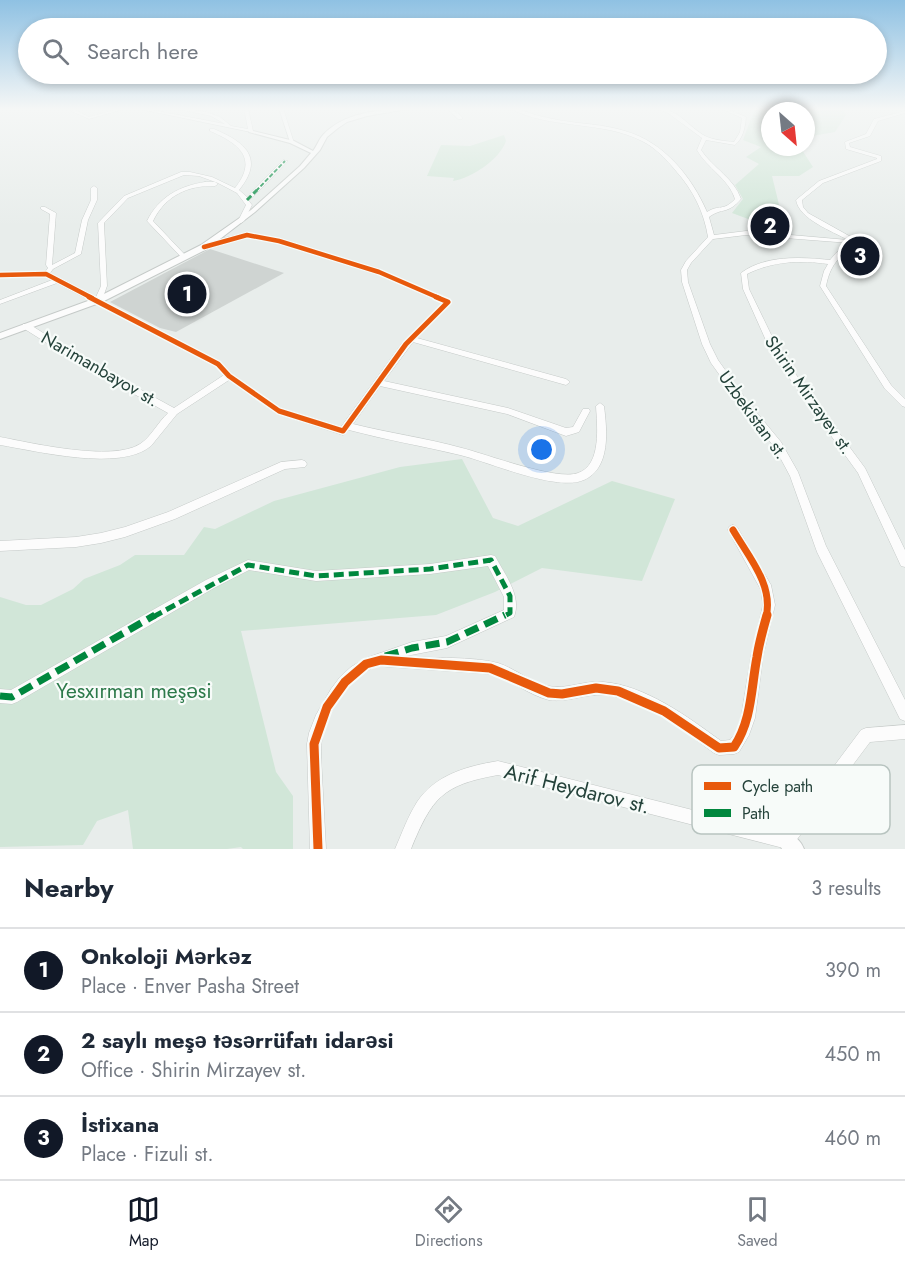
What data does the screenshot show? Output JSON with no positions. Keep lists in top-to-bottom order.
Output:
{
  "streets": {
    "street": [
      "Narimanbayov st.",
      "Shirin Mirzayev st.",
      "Uzbekistan st.",
      "Arif Heydarov st."
    ]
  },
  "parks": ["Yesxırman meşəsi"],
  "legend": ["Cycle path", "Path"],
  "north": "bottom right",
  "page": {
    "search": "Search here",
    "pins": ["2", "3", "1"],
    "heading": ["Nearby", "3 results"],
    "list": [
      {
        "mark": "1",
        "name": "Onkoloji Mərkəz",
        "note": "Place · Enver Pasha Street",
        "value": "390 m"
      },
      {
        "mark": "2",
        "name": "2 saylı meşə təsərrüfatı idarəsi",
        "note": "Office · Shirin Mirzayev st.",
        "value": "450 m"
      },
      {
        "mark": "3",
        "name": "İstixana",
        "note": "Place · Fizuli st.",
        "value": "460 m"
      }
    ],
    "nav": ["Map", "Directions", "Saved"]
  }
}
